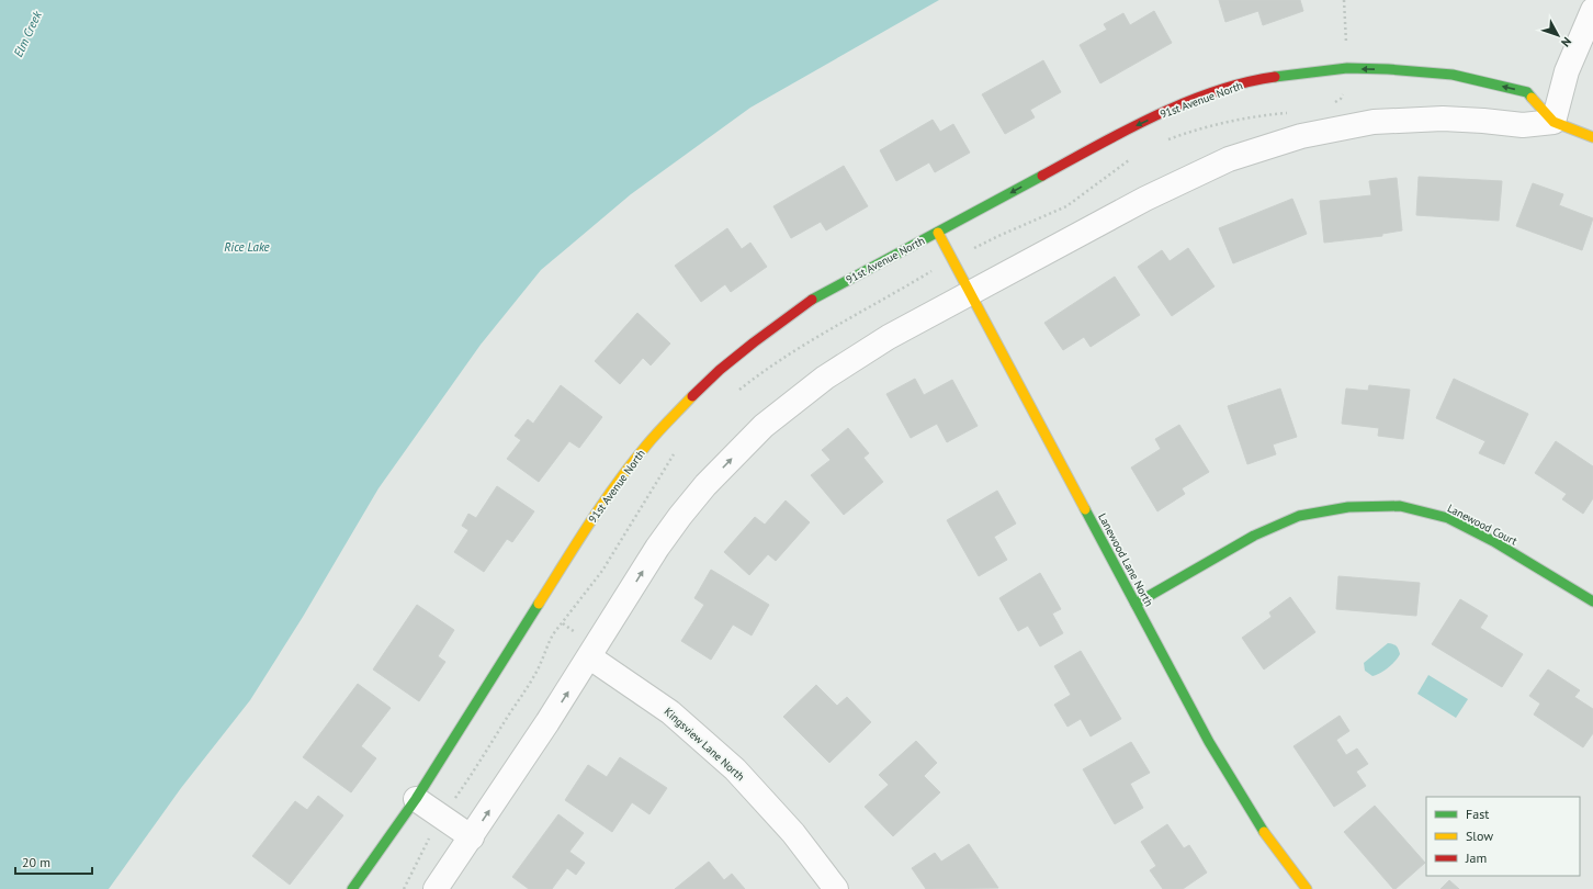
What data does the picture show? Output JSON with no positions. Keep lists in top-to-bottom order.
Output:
{
  "streets": {
    "street": [
      "91st Avenue North",
      "Lanewood Court",
      "Lanewood Lane North",
      "Kingsview Lane North"
    ]
  },
  "crossings": [
    ["91st Avenue North", "Lanewood Lane North"],
    ["Lanewood Court", "Lanewood Lane North"]
  ],
  "water": ["Elm Creek", "Rice Lake"],
  "legend": ["Fast", "Slow", "Jam"],
  "scale_bar": "20 m",
  "north": "bottom right"
}
